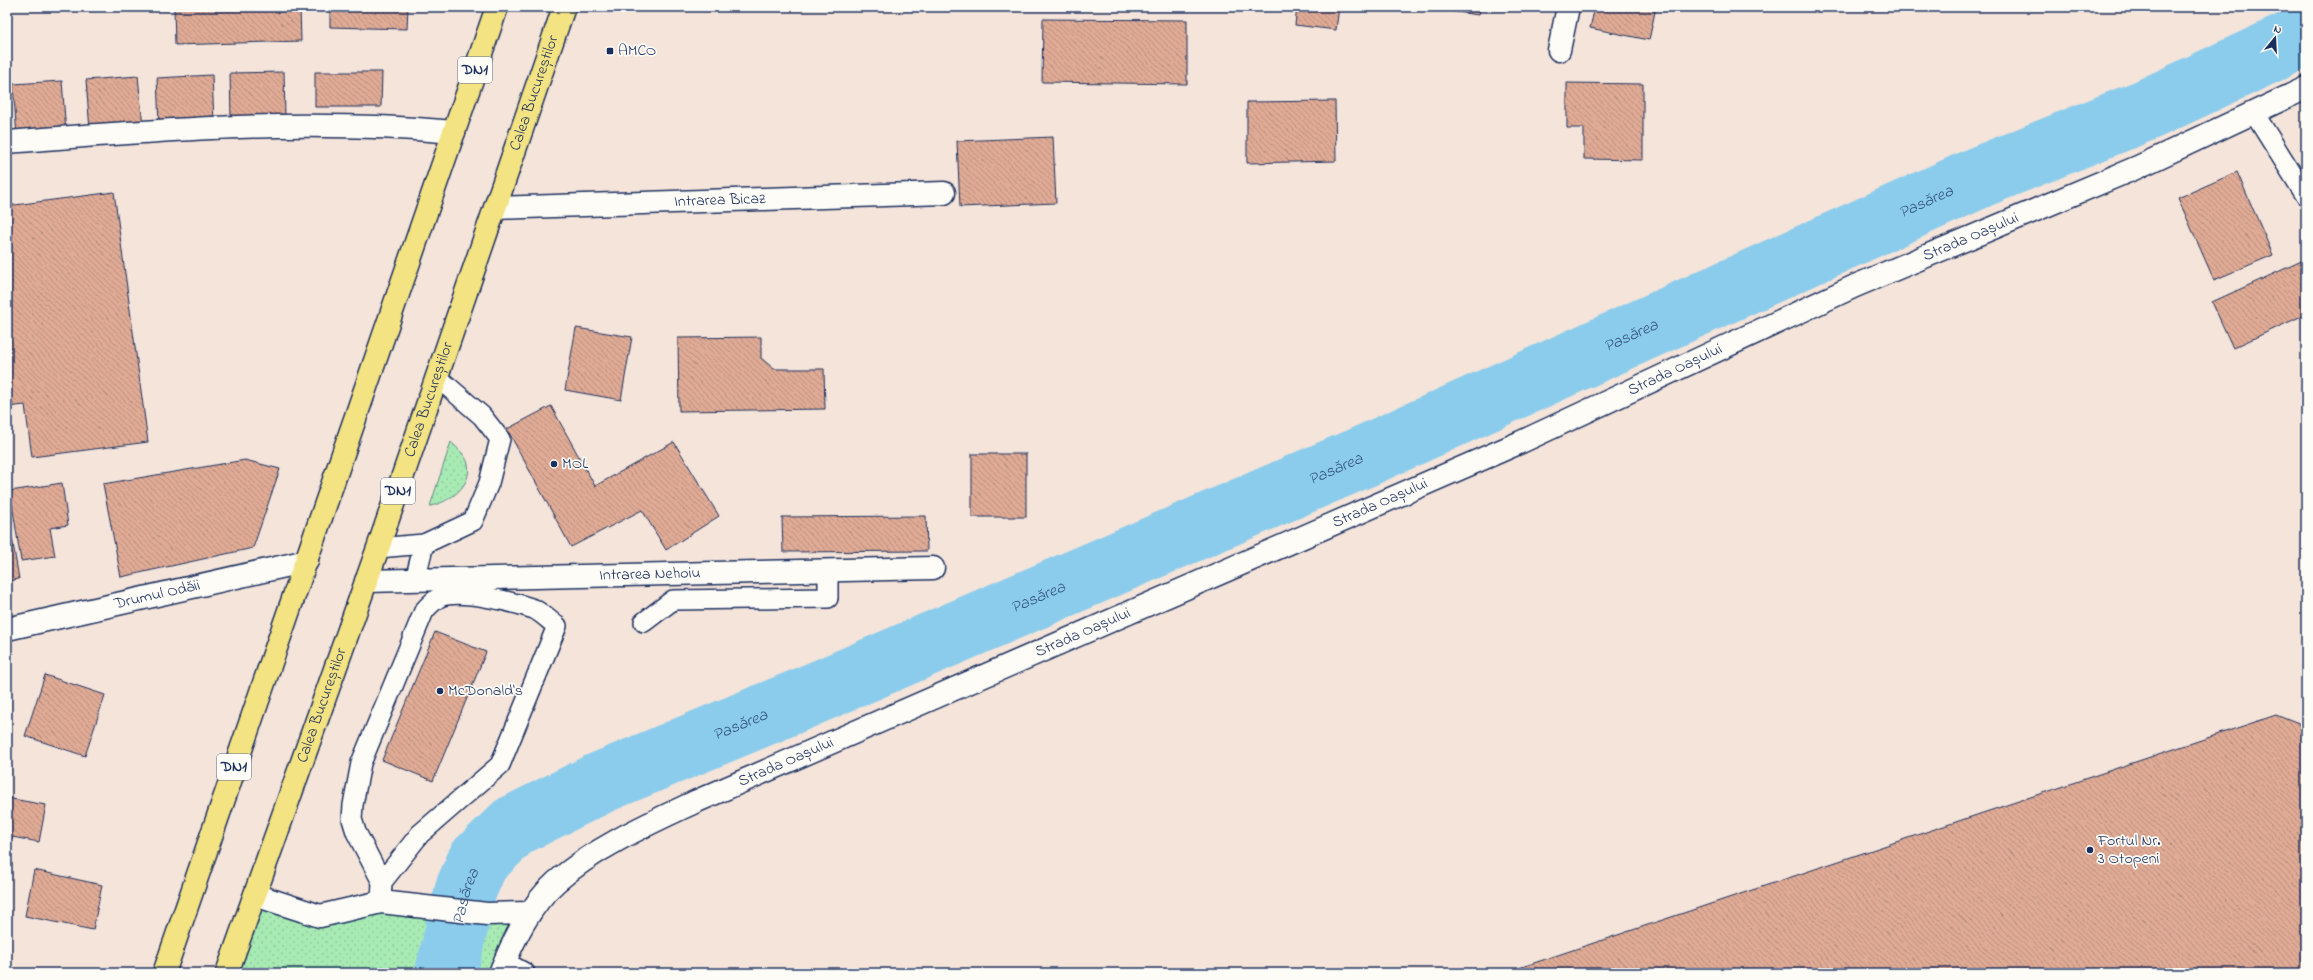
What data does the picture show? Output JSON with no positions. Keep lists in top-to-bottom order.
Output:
{
  "streets": {
    "highway": ["DN1", "Calea Bucureștilor"],
    "street": [
      "Intrarea Bicaz",
      "Strada Oașului",
      "Intrarea Nehoiu",
      "Drumul Odăii"
    ]
  },
  "crossings": [
    ["DN1", "Drumul Odăii"],
    ["Calea Bucureștilor", "Intrarea Bicaz"],
    ["Calea Bucureștilor", "Intrarea Nehoiu"]
  ],
  "water": ["Pasărea"],
  "places": {
    "transit": ["AMCO"],
    "other": ["MOL", "McDonald's", "Fortul Nr. 3 Otopeni"]
  },
  "north": "top"
}
